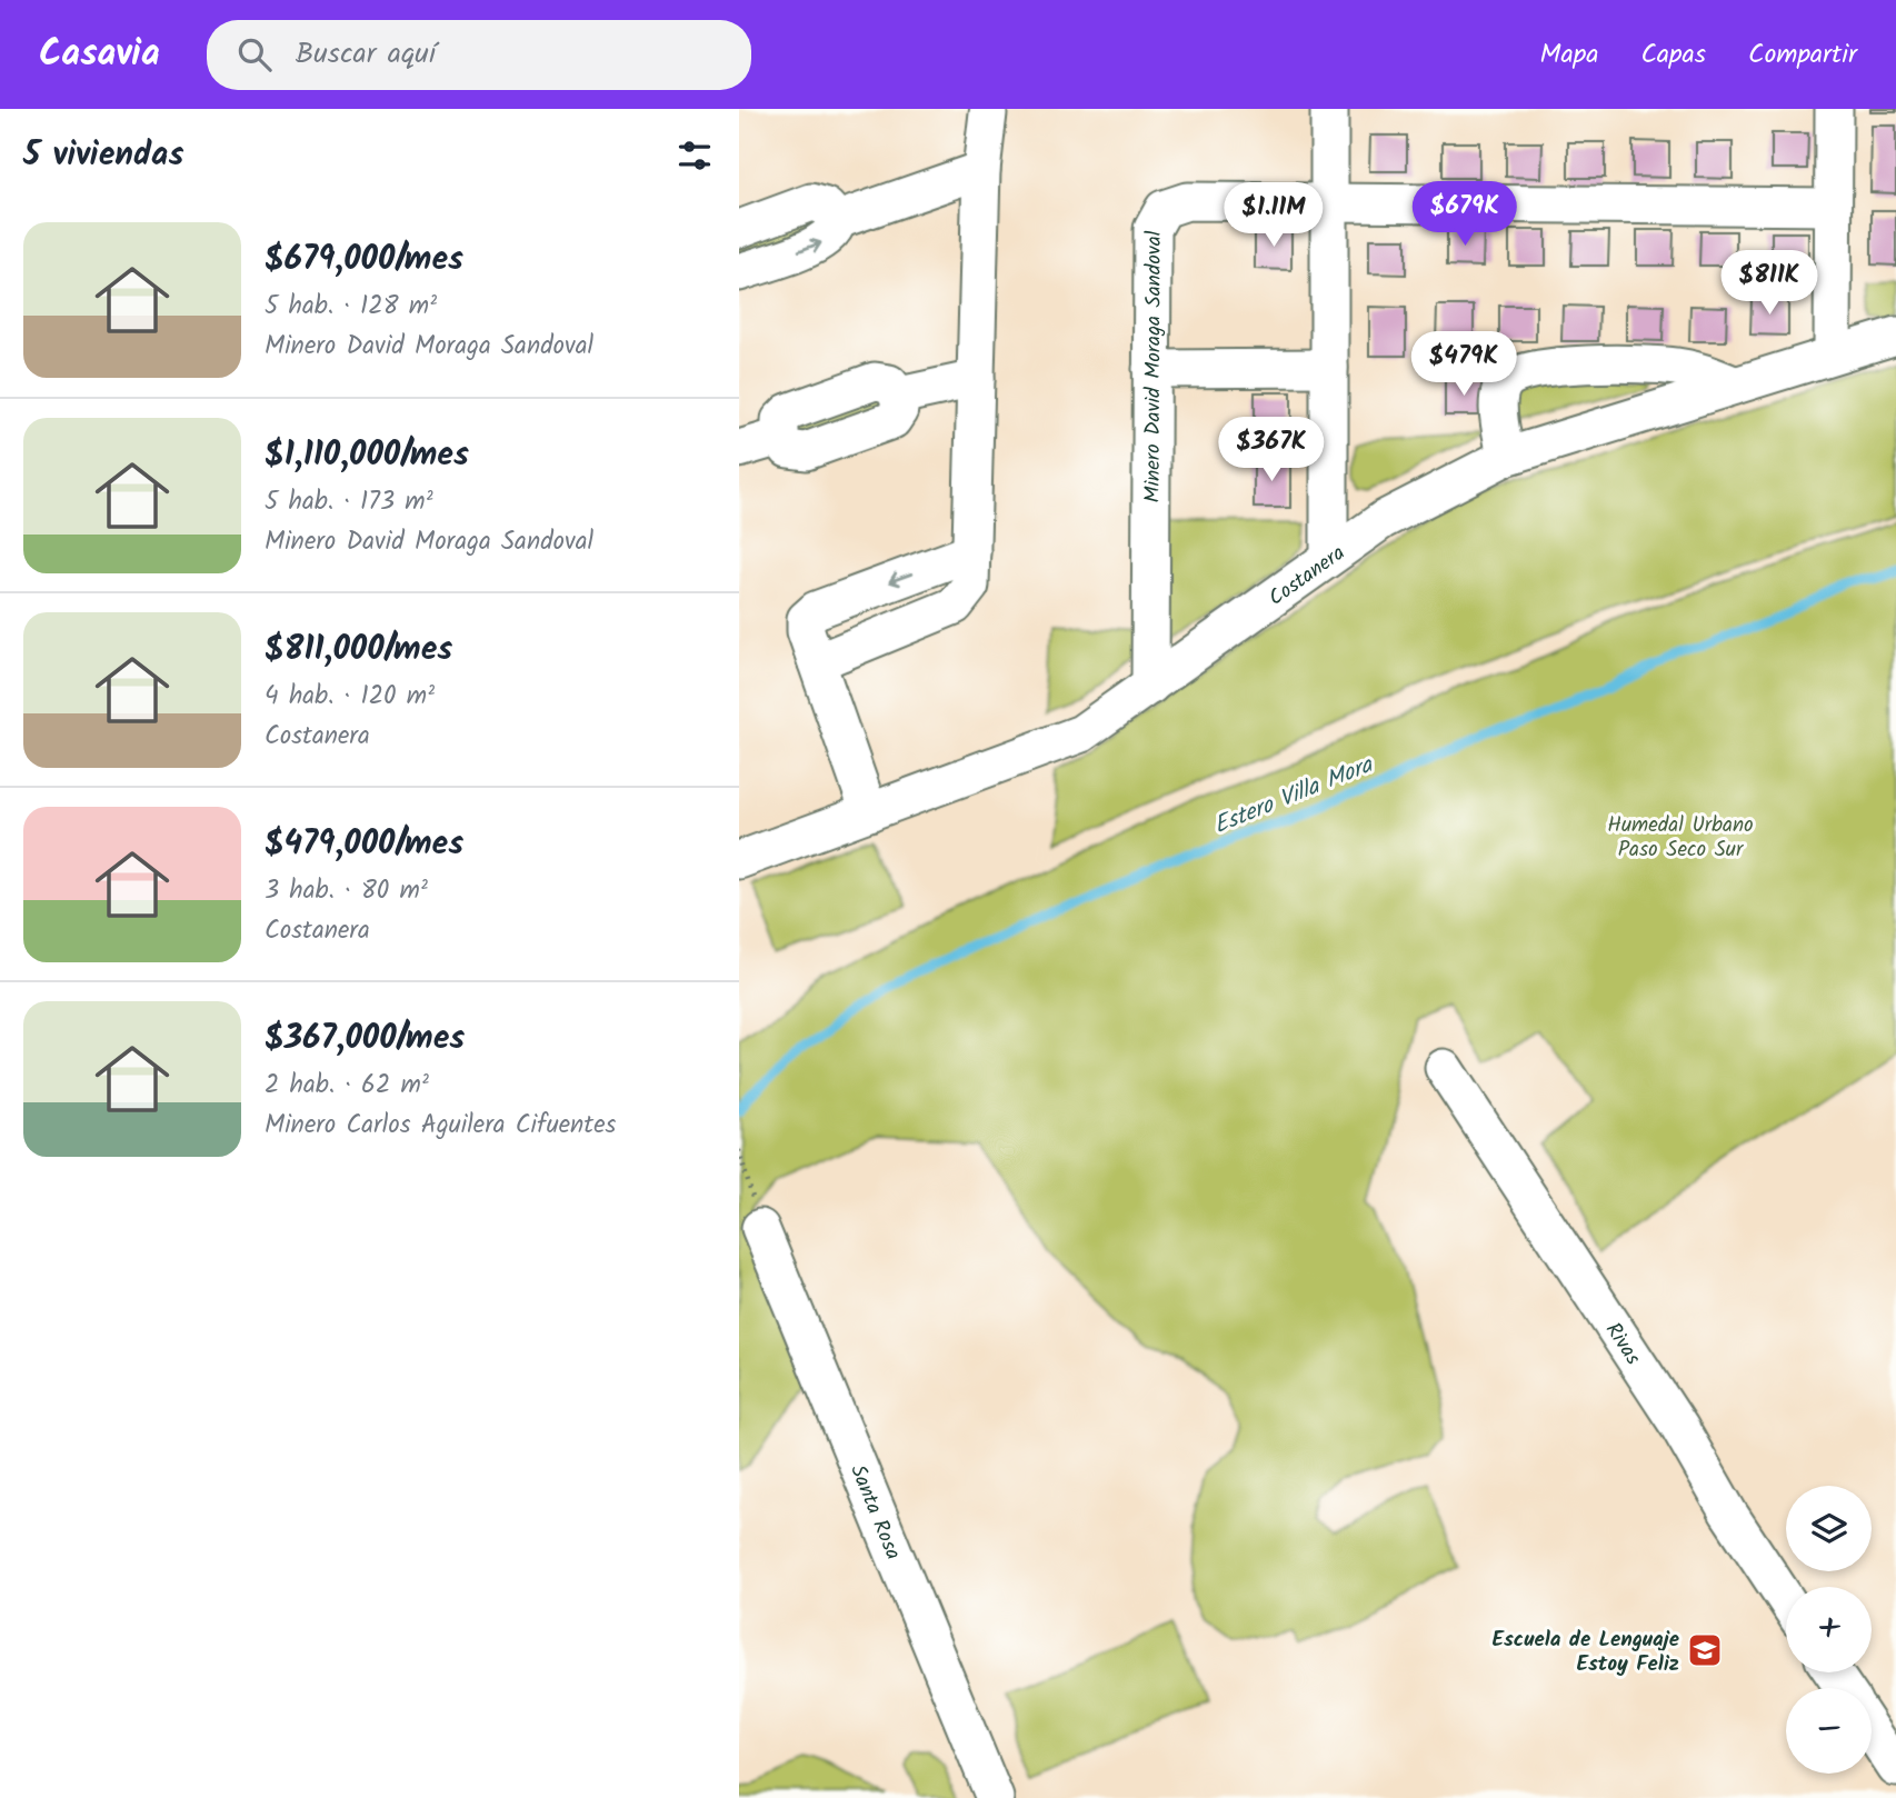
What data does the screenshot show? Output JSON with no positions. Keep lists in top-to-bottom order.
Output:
{
  "streets": {
    "street": [
      "Minero David Moraga Sandoval",
      "Costanera",
      "Rivas",
      "Santa Rosa"
    ]
  },
  "crossings": [
    ["Minero David Moraga Sandoval", "Costanera"]
  ],
  "water": ["Estero Villa Mora"],
  "parks": ["Humedal Urbano Paso Seco Sur"],
  "places": {
    "school or university": ["Escuela de Lenguaje Estoy Feliz"]
  },
  "page": {
    "header": "Casavia",
    "search": "Buscar aquí",
    "nav": ["Mapa", "Capas", "Compartir"],
    "heading": "5 viviendas",
    "price": [
      "$679K",
      "$1.11M",
      "$811K",
      "$479K",
      "$367K"
    ],
    "list": [
      {
        "name": "$679,000/mes",
        "note": "5 hab. · 128 m² · Minero David Moraga Sandoval"
      },
      {
        "name": "$1,110,000/mes",
        "note": "5 hab. · 173 m² · Minero David Moraga Sandoval"
      },
      {
        "name": "$811,000/mes",
        "note": "4 hab. · 120 m² · Costanera"
      },
      {
        "name": "$479,000/mes",
        "note": "3 hab. · 80 m² · Costanera"
      },
      {
        "name": "$367,000/mes",
        "note": "2 hab. · 62 m² · Minero Carlos Aguilera Cifuentes"
      }
    ],
    "map_buttons": ["+", "−"]
  }
}
